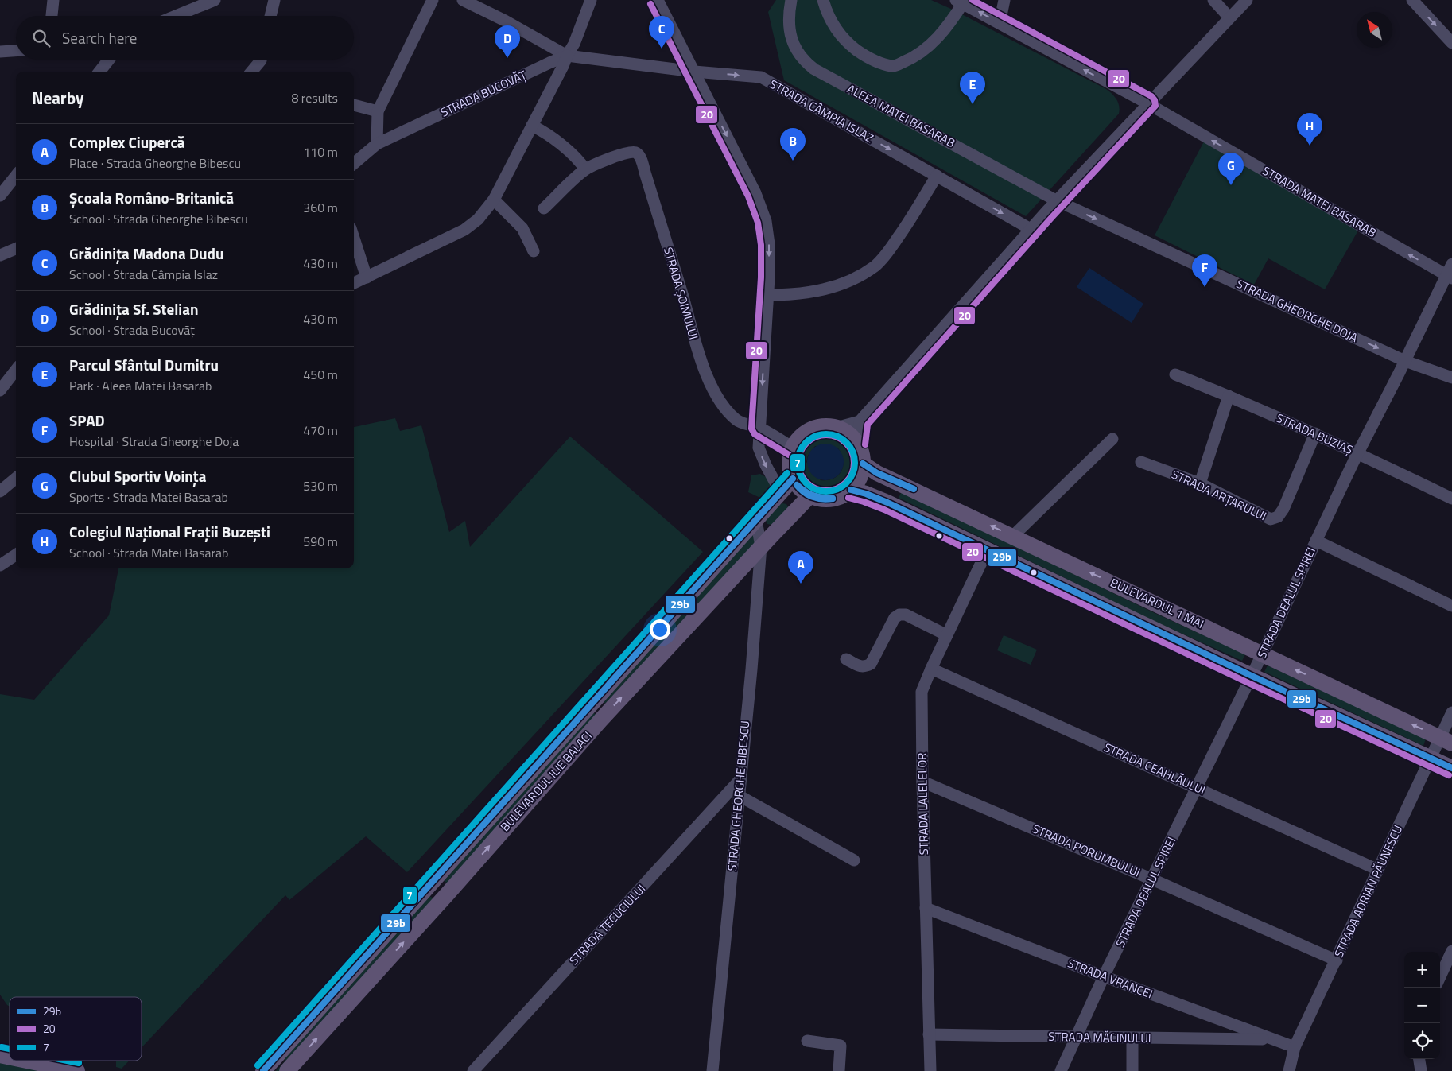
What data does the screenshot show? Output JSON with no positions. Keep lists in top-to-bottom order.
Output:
{
  "streets": {
    "main road": ["BULEVARDUL 1 MAI", "BULEVARDUL ILIE BALACI"],
    "street": [
      "STRADA BUCOVĂȚ",
      "STRADA CÂMPIA ISLAZ",
      "ALEEA MATEI BASARAB",
      "STRADA MATEI BASARAB",
      "STRADA ȘOIMULUI",
      "STRADA GHEORGHE DOJA",
      "STRADA BUZIAȘ",
      "STRADA ARȚARULUI",
      "STRADA DEALUL SPIREI",
      "STRADA CEAHLĂULUI",
      "STRADA GHEORGHE BIBESCU",
      "STRADA LALELELOR",
      "STRADA PORUMBULUI",
      "STRADA ADRIAN PĂUNESCU",
      "STRADA TECUCIULUI",
      "STRADA VRANCEI",
      "STRADA MĂCINULUI"
    ]
  },
  "crossings": [
    ["STRADA BUCOVĂȚ", "STRADA CÂMPIA ISLAZ"],
    ["ALEEA MATEI BASARAB", "STRADA GHEORGHE DOJA"],
    ["STRADA MATEI BASARAB", "STRADA DEALUL SPIREI"],
    ["STRADA ȘOIMULUI", "BULEVARDUL 1 MAI"],
    ["STRADA ȘOIMULUI", "BULEVARDUL ILIE BALACI"],
    ["STRADA GHEORGHE DOJA", "STRADA DEALUL SPIREI"],
    ["STRADA BUZIAȘ", "STRADA ARȚARULUI"],
    ["STRADA BUZIAȘ", "STRADA DEALUL SPIREI"],
    ["STRADA DEALUL SPIREI", "BULEVARDUL 1 MAI"],
    ["STRADA DEALUL SPIREI", "STRADA CEAHLĂULUI"],
    ["STRADA DEALUL SPIREI", "STRADA PORUMBULUI"],
    ["STRADA DEALUL SPIREI", "STRADA VRANCEI"],
    ["STRADA DEALUL SPIREI", "STRADA MĂCINULUI"],
    ["BULEVARDUL 1 MAI", "BULEVARDUL ILIE BALACI"],
    ["BULEVARDUL 1 MAI", "STRADA LALELELOR"],
    ["BULEVARDUL 1 MAI", "STRADA ADRIAN PĂUNESCU"],
    ["STRADA CEAHLĂULUI", "STRADA LALELELOR"],
    ["STRADA CEAHLĂULUI", "STRADA ADRIAN PĂUNESCU"],
    ["BULEVARDUL ILIE BALACI", "STRADA GHEORGHE BIBESCU"],
    ["STRADA GHEORGHE BIBESCU", "STRADA TECUCIULUI"],
    ["STRADA LALELELOR", "STRADA PORUMBULUI"],
    ["STRADA LALELELOR", "STRADA VRANCEI"],
    ["STRADA LALELELOR", "STRADA MĂCINULUI"],
    ["STRADA PORUMBULUI", "STRADA ADRIAN PĂUNESCU"],
    ["STRADA ADRIAN PĂUNESCU", "STRADA VRANCEI"],
    ["STRADA VRANCEI", "STRADA MĂCINULUI"]
  ],
  "one_way": ["STRADA CÂMPIA ISLAZ", "STRADA MATEI BASARAB", "STRADA GHEORGHE DOJA"],
  "lines": ["transit line 20", "transit line 7", "transit line 29b"],
  "legend": ["29b", "20", "7"],
  "north": "top left",
  "page": {
    "pins": [
      "C",
      "D",
      "E",
      "H",
      "B",
      "G",
      "F",
      "A"
    ],
    "search": "Search here",
    "heading": ["Nearby", "8 results"],
    "list": [
      {
        "mark": "A",
        "name": "Complex Ciupercă",
        "note": "Place · Strada Gheorghe Bibescu",
        "value": "110 m"
      },
      {
        "mark": "B",
        "name": "Școala Româno-Britanică",
        "note": "School · Strada Gheorghe Bibescu",
        "value": "360 m"
      },
      {
        "mark": "C",
        "name": "Grădinița Madona Dudu",
        "note": "School · Strada Câmpia Islaz",
        "value": "430 m"
      },
      {
        "mark": "D",
        "name": "Grădinița Sf. Stelian",
        "note": "School · Strada Bucovăț",
        "value": "430 m"
      },
      {
        "mark": "E",
        "name": "Parcul Sfântul Dumitru",
        "note": "Park · Aleea Matei Basarab",
        "value": "450 m"
      },
      {
        "mark": "F",
        "name": "SPAD",
        "note": "Hospital · Strada Gheorghe Doja",
        "value": "470 m"
      },
      {
        "mark": "G",
        "name": "Clubul Sportiv Voința",
        "note": "Sports · Strada Matei Basarab",
        "value": "530 m"
      },
      {
        "mark": "H",
        "name": "Colegiul Național Frații Buzești",
        "note": "School · Strada Matei Basarab",
        "value": "590 m"
      }
    ],
    "map_buttons": ["+", "−"]
  }
}
